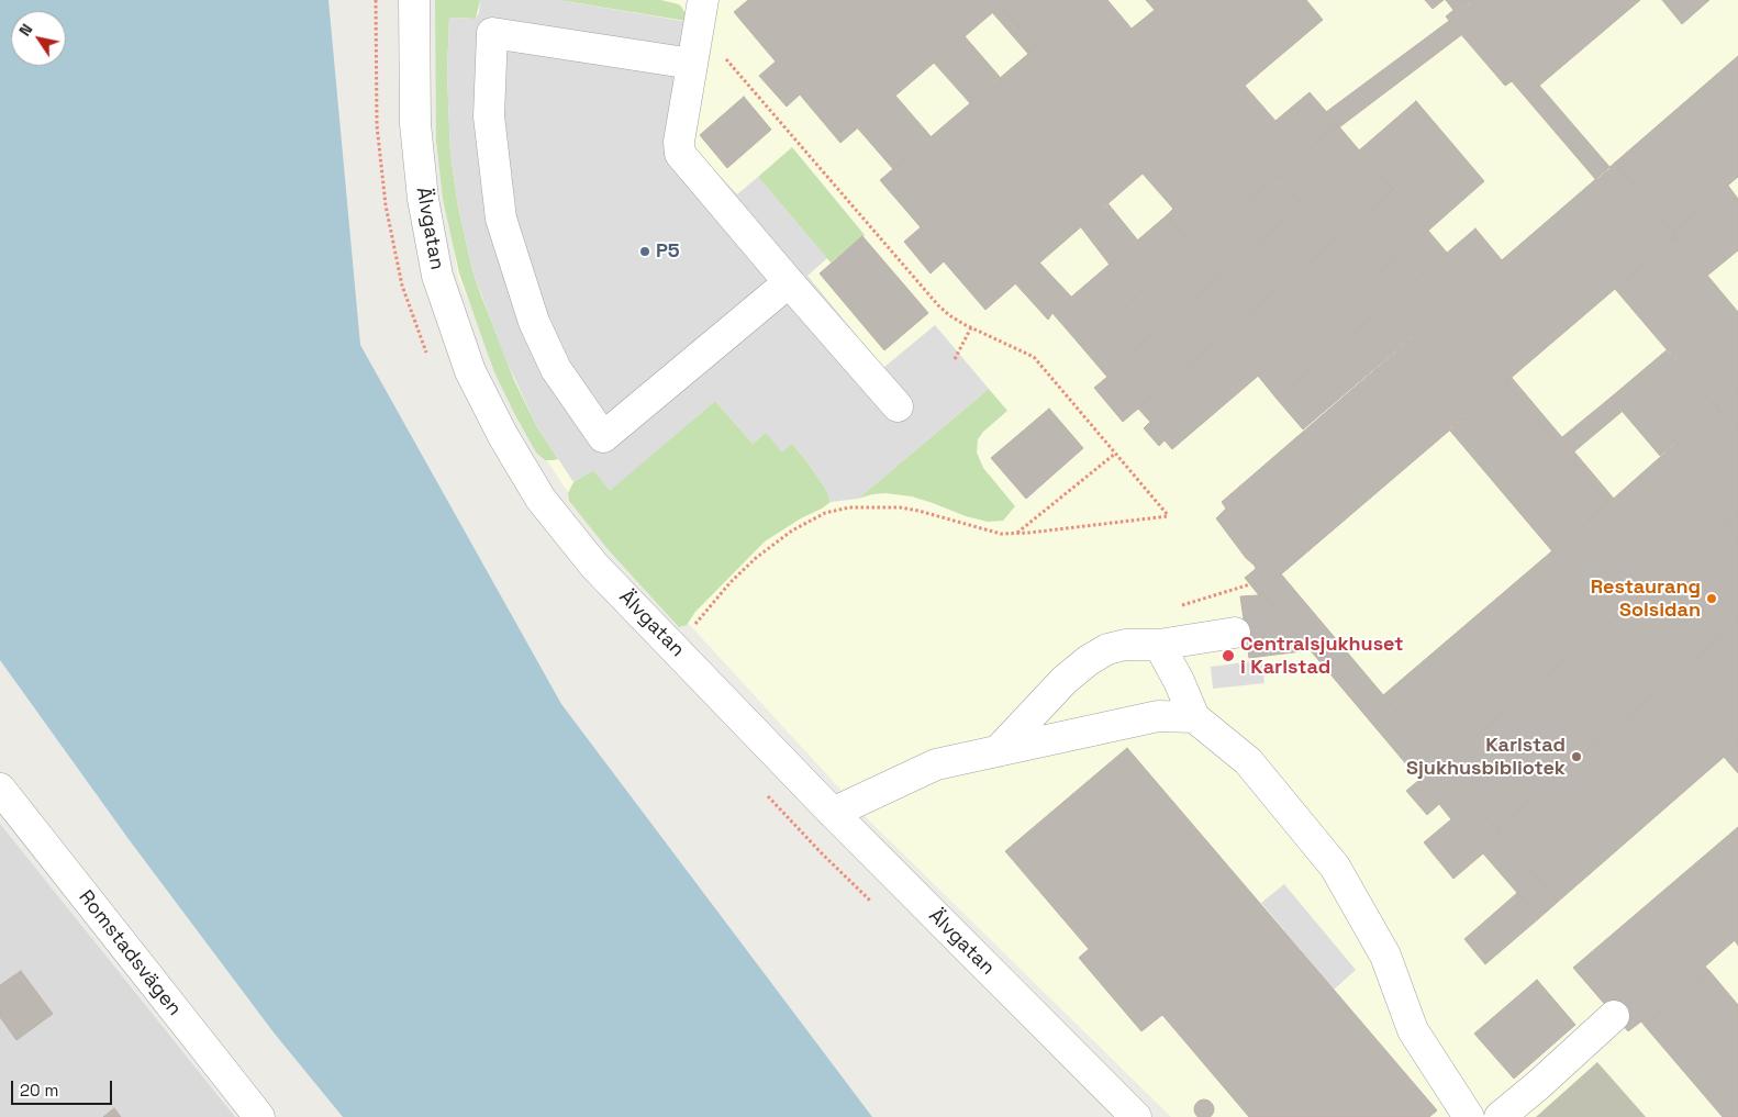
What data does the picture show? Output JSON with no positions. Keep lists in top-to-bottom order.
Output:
{
  "streets": {
    "street": ["Älvgatan", "Romstadsvägen"]
  },
  "places": [
    "P5",
    "Restaurang Solsidan",
    "Centralsjukhuset i Karlstad",
    "Karlstad Sjukhusbibliotek"
  ],
  "scale_bar": "20 m",
  "north": "top left"
}
